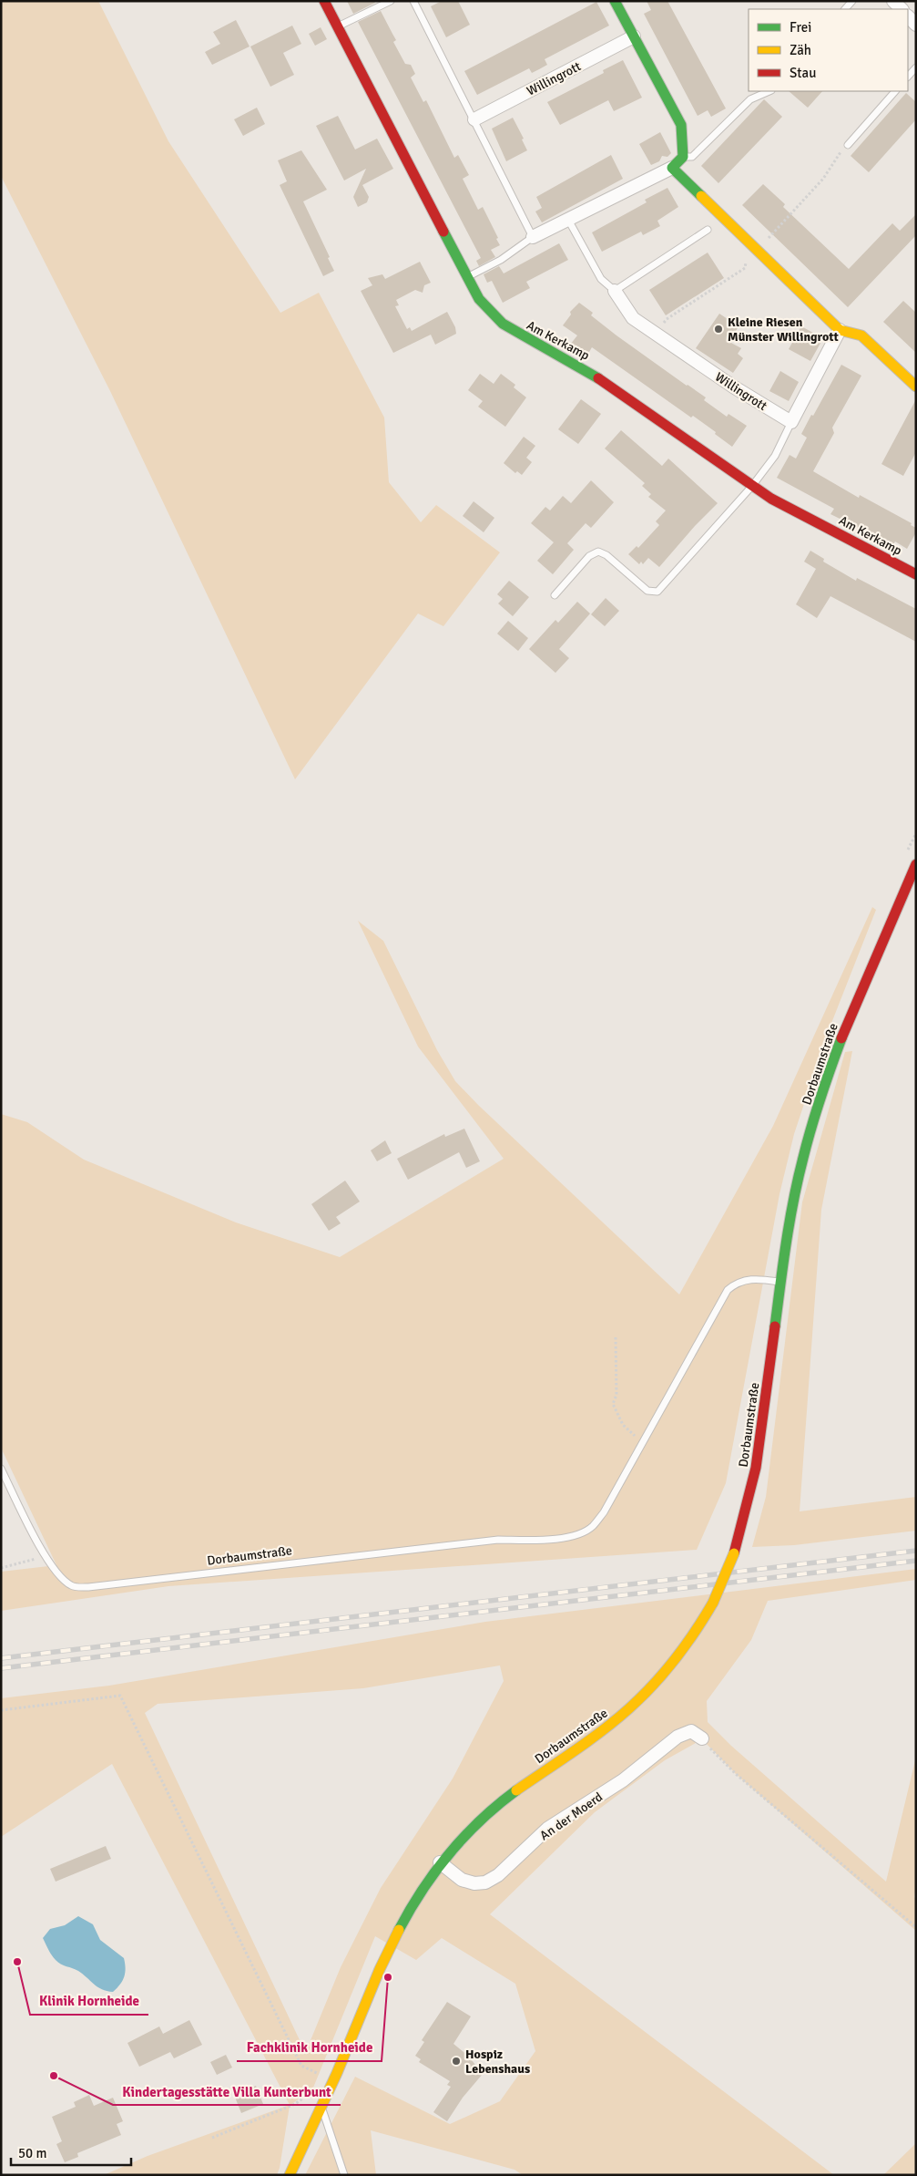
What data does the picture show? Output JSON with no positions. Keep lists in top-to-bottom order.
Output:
{
  "streets": {
    "street": [
      "Willingrott",
      "Am Kerkamp",
      "Dorbaumstraße",
      "An der Moerd"
    ]
  },
  "crossings": [
    ["Dorbaumstraße", "An der Moerd"]
  ],
  "places": [
    "Kleine Riesen Münster Willingrott",
    "Klinik Hornheide",
    "Fachklinik Hornheide",
    "Hospiz Lebenshaus",
    "Kindertagesstätte Villa Kunterbunt"
  ],
  "legend": ["Frei", "Zäh", "Stau"],
  "scale_bar": "50 m"
}
